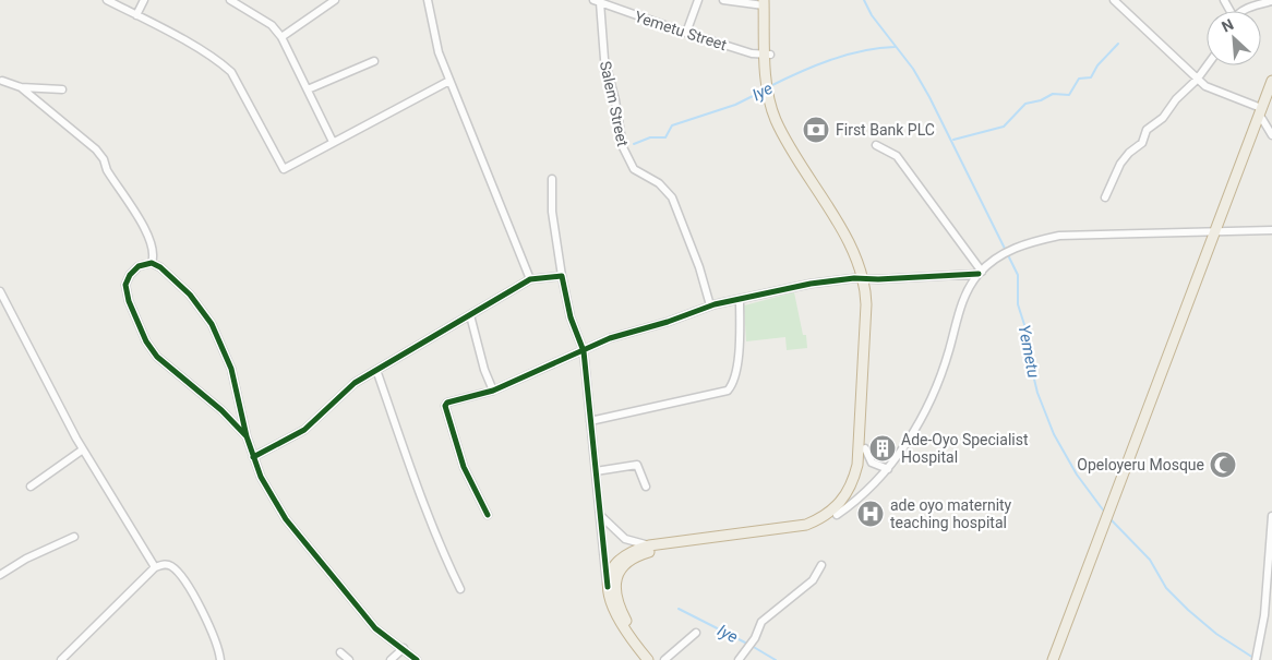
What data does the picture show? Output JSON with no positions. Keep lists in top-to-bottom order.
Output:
{
  "streets": {
    "street": ["Yemetu Street", "Salem Street"]
  },
  "crossings": [
    ["Yemetu Street", "Salem Street"]
  ],
  "water": ["Iye", "Yemetu"],
  "places": {
    "bank": ["First Bank PLC"],
    "building": ["Ade-Oyo Specialist Hospital"],
    "mosque": ["Opeloyeru Mosque"],
    "hospital": ["ade oyo maternity teaching hospital"]
  },
  "north": "top left"
}
